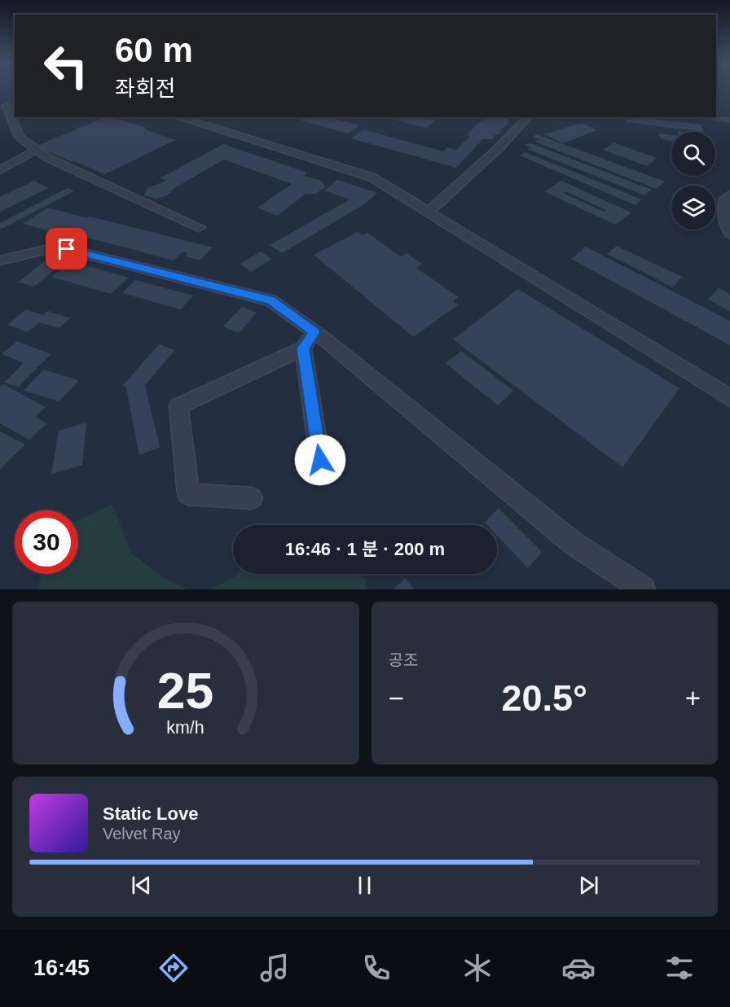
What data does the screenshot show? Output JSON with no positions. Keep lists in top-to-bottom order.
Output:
{
  "page": {
    "turn": ["60 m", "좌회전"],
    "limit": "30",
    "trip": "16:46 · 1 분 · 200 m",
    "tile": "공조",
    "heat": ["−", "20.5°", "+"],
    "song": ["Static Love", "Velvet Ray"],
    "tabs": "16:45",
    "gauge": ["25", "km/h"]
  }
}
